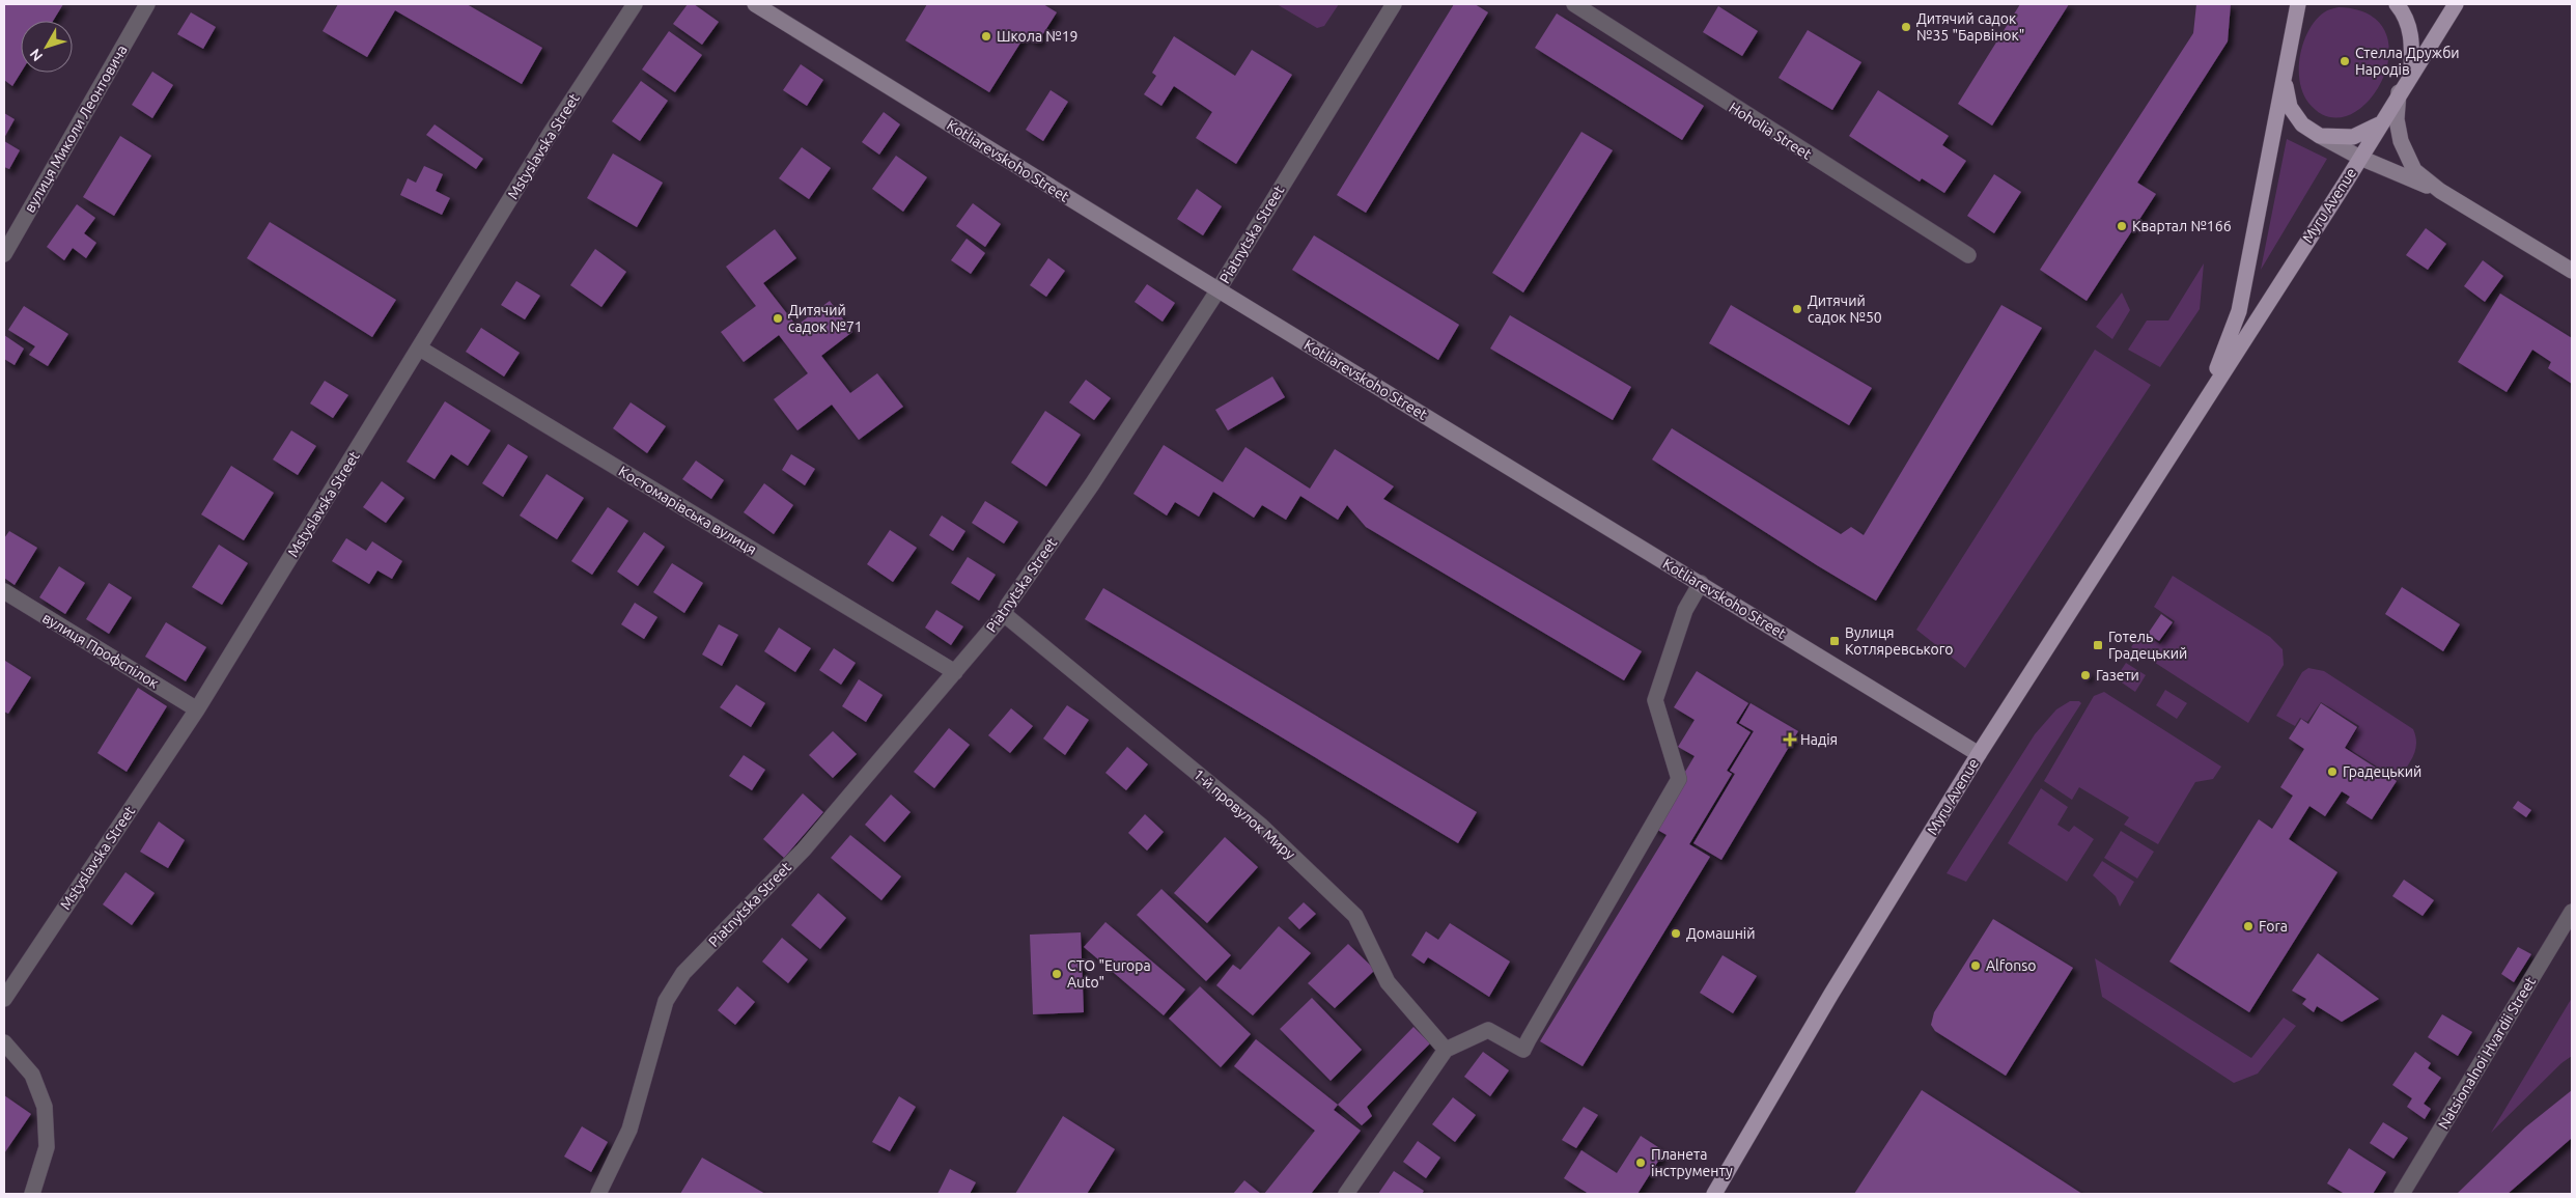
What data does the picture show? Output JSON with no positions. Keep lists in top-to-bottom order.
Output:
{
  "streets": {
    "main road": ["Myru Avenue"],
    "street": [
      "вулиця Миколи Леонтовича",
      "Hoholia Street",
      "Mstyslavska Street",
      "Kotliarevskoho Street",
      "Piatnytska Street",
      "Костомарівська вулиця",
      "вулиця Профспілок",
      "1-й провулок Миру",
      "Natsionalnoi Hvardii Street"
    ]
  },
  "crossings": [
    ["Mstyslavska Street", "Костомарівська вулиця"],
    ["Mstyslavska Street", "вулиця Профспілок"],
    ["Kotliarevskoho Street", "Myru Avenue"],
    ["Kotliarevskoho Street", "Piatnytska Street"],
    ["Piatnytska Street", "Костомарівська вулиця"],
    ["Piatnytska Street", "1-й провулок Миру"]
  ],
  "places": {
    "other": [
      "Дитячий садок №35 \"Барвінок\"",
      "Школа №19",
      "Стелла Дружби Народiв",
      "Квартал №166",
      "Дитячий садок №50",
      "Дитячий садок №71",
      "Газети",
      "Градецький",
      "Fora",
      "Домашній",
      "Alfonso",
      "СТО \"Europa Auto\"",
      "Планета інструменту"
    ],
    "transit": ["Вулиця Котляревського", "Готель Градецький"],
    "health": ["Надія"]
  },
  "north": "bottom left"
}
